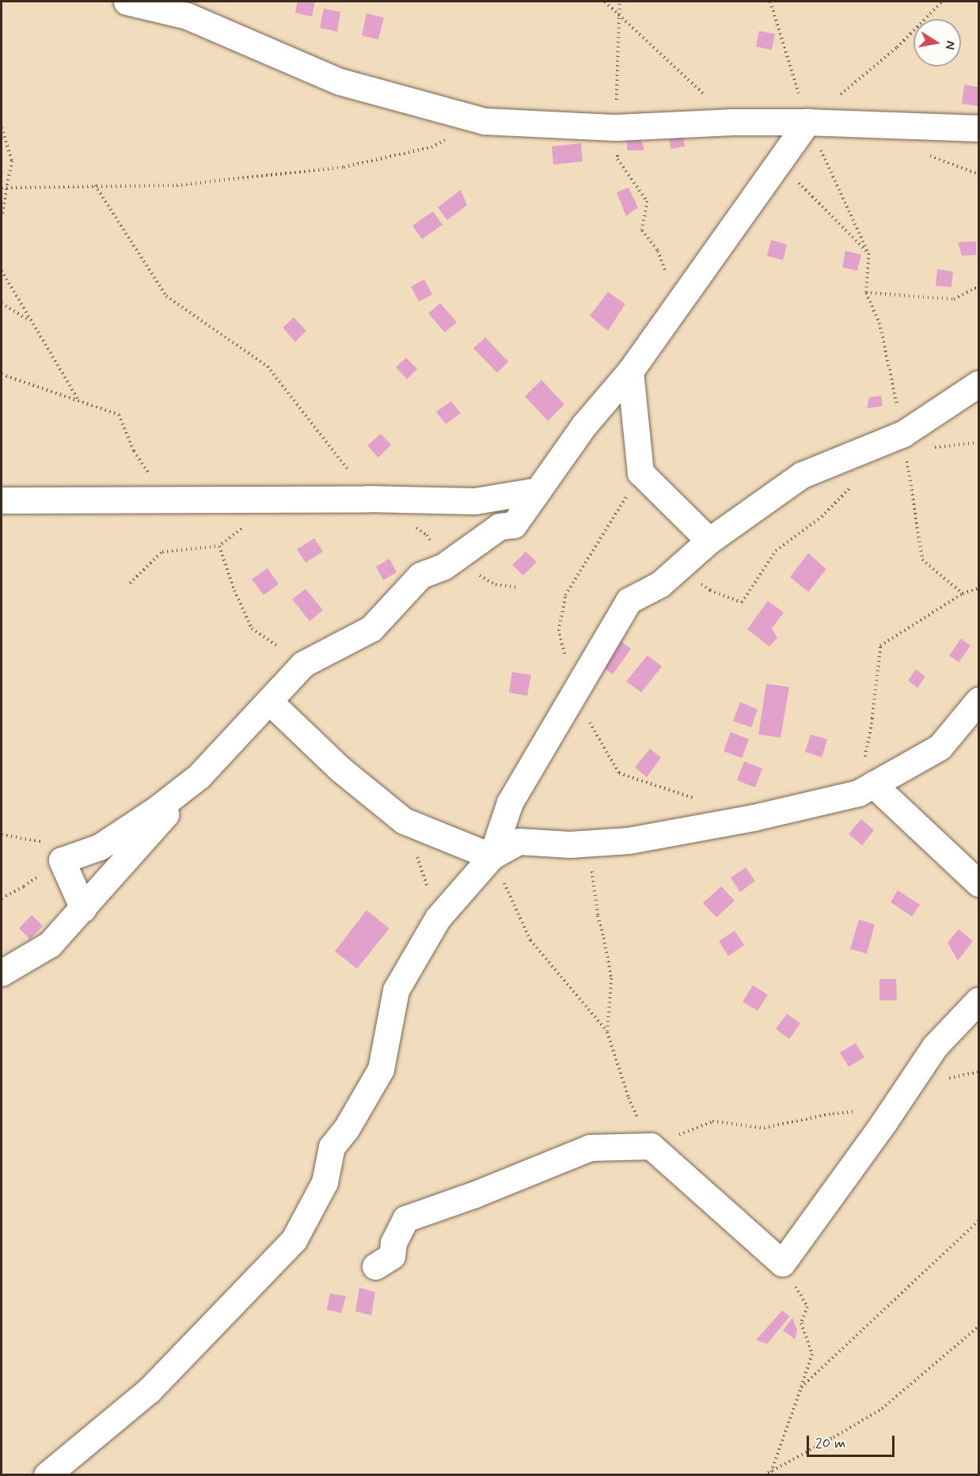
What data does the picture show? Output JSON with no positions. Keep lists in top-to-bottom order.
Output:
{
  "scale_bar": "20 m",
  "north": "right"
}
